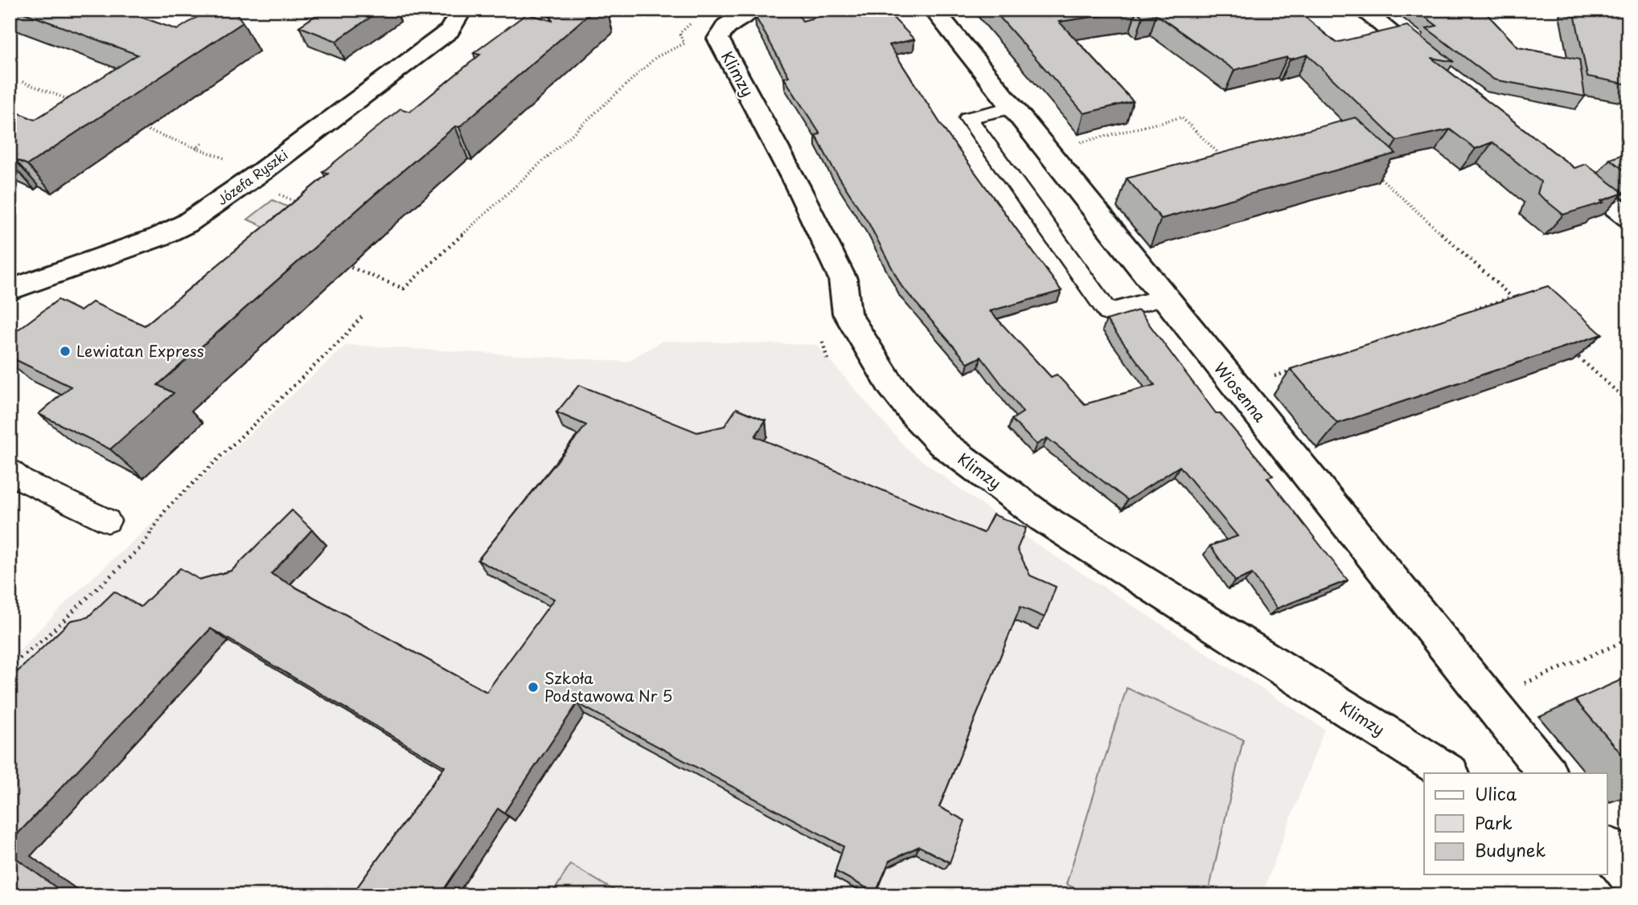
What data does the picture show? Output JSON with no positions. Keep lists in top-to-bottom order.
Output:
{
  "streets": {
    "street": ["Klimzy", "Józefa Ryszki", "Wiosenna"]
  },
  "places": ["Lewiatan Express", "Szkoła Podstawowa Nr 5"],
  "legend": ["Ulica", "Park", "Budynek"]
}
